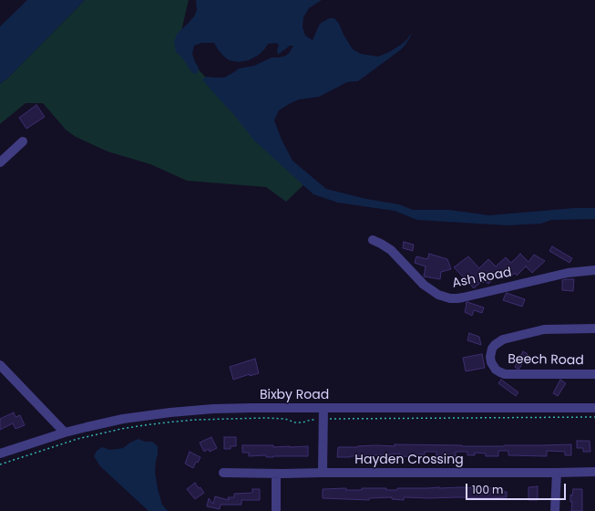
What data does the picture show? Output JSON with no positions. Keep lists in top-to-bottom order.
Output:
{
  "streets": {
    "street": [
      "Ash Road",
      "Beech Road",
      "Bixby Road",
      "Hayden Crossing"
    ]
  },
  "scale_bar": "100 m"
}
